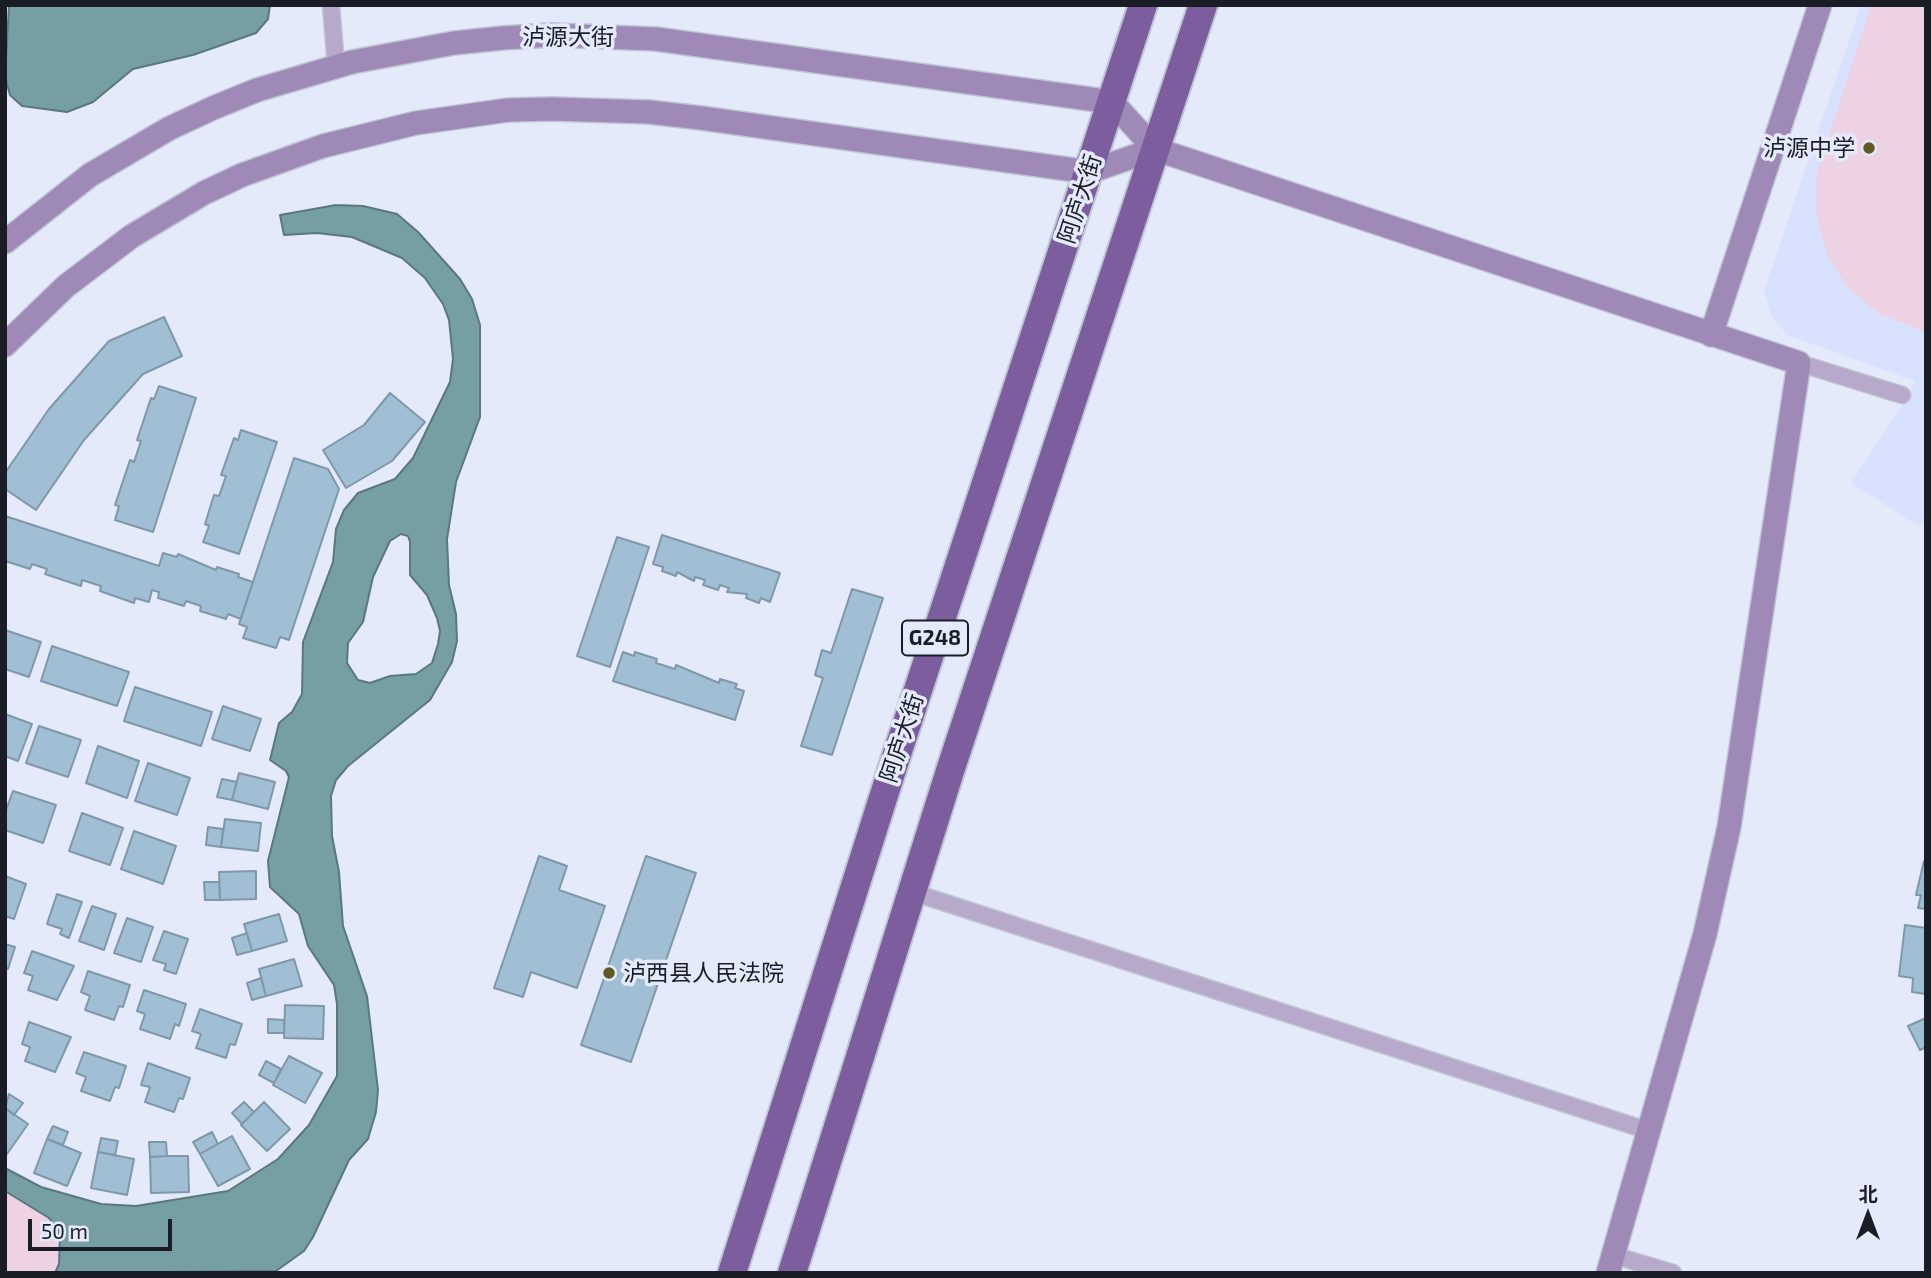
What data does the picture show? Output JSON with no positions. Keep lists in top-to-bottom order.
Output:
{
  "streets": {
    "highway": ["阿庐大街", "G248"],
    "main road": ["泸源大街"]
  },
  "crossings": [
    ["泸源大街", "阿庐大街"]
  ],
  "places": ["泸源中学", "泸西县人民法院"],
  "scale_bar": "50 m",
  "north": "top"
}
